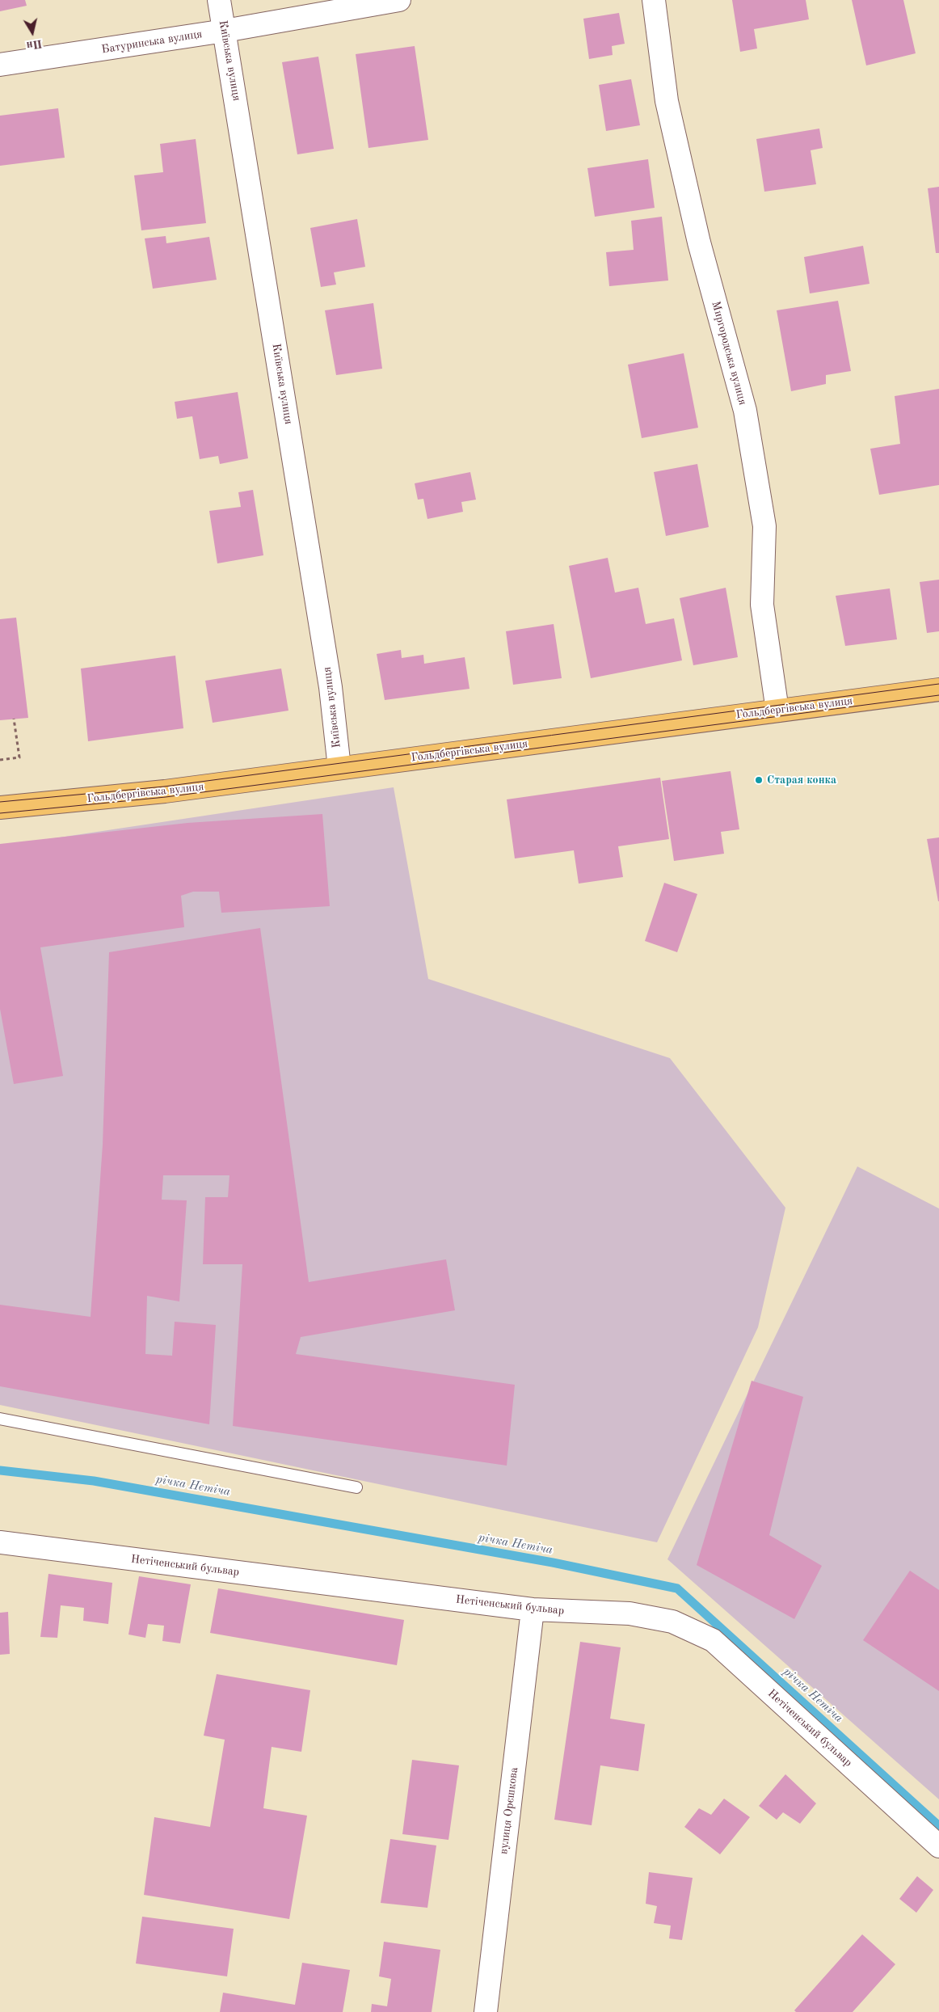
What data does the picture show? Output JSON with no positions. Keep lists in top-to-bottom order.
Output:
{
  "streets": {
    "main road": ["Гольдбергівська вулиця"],
    "street": [
      "Батуринська вулиця",
      "Київська вулиця",
      "Миргородська вулиця",
      "Нетіченський бульвар",
      "вулиця Орєшкова"
    ]
  },
  "crossings": [
    ["Батуринська вулиця", "Київська вулиця"],
    ["Київська вулиця", "Гольдбергівська вулиця"],
    ["Миргородська вулиця", "Гольдбергівська вулиця"],
    ["Нетіченський бульвар", "вулиця Орєшкова"]
  ],
  "water": ["річка Нетіча"],
  "places": ["Старая конка"],
  "north": "bottom"
}
